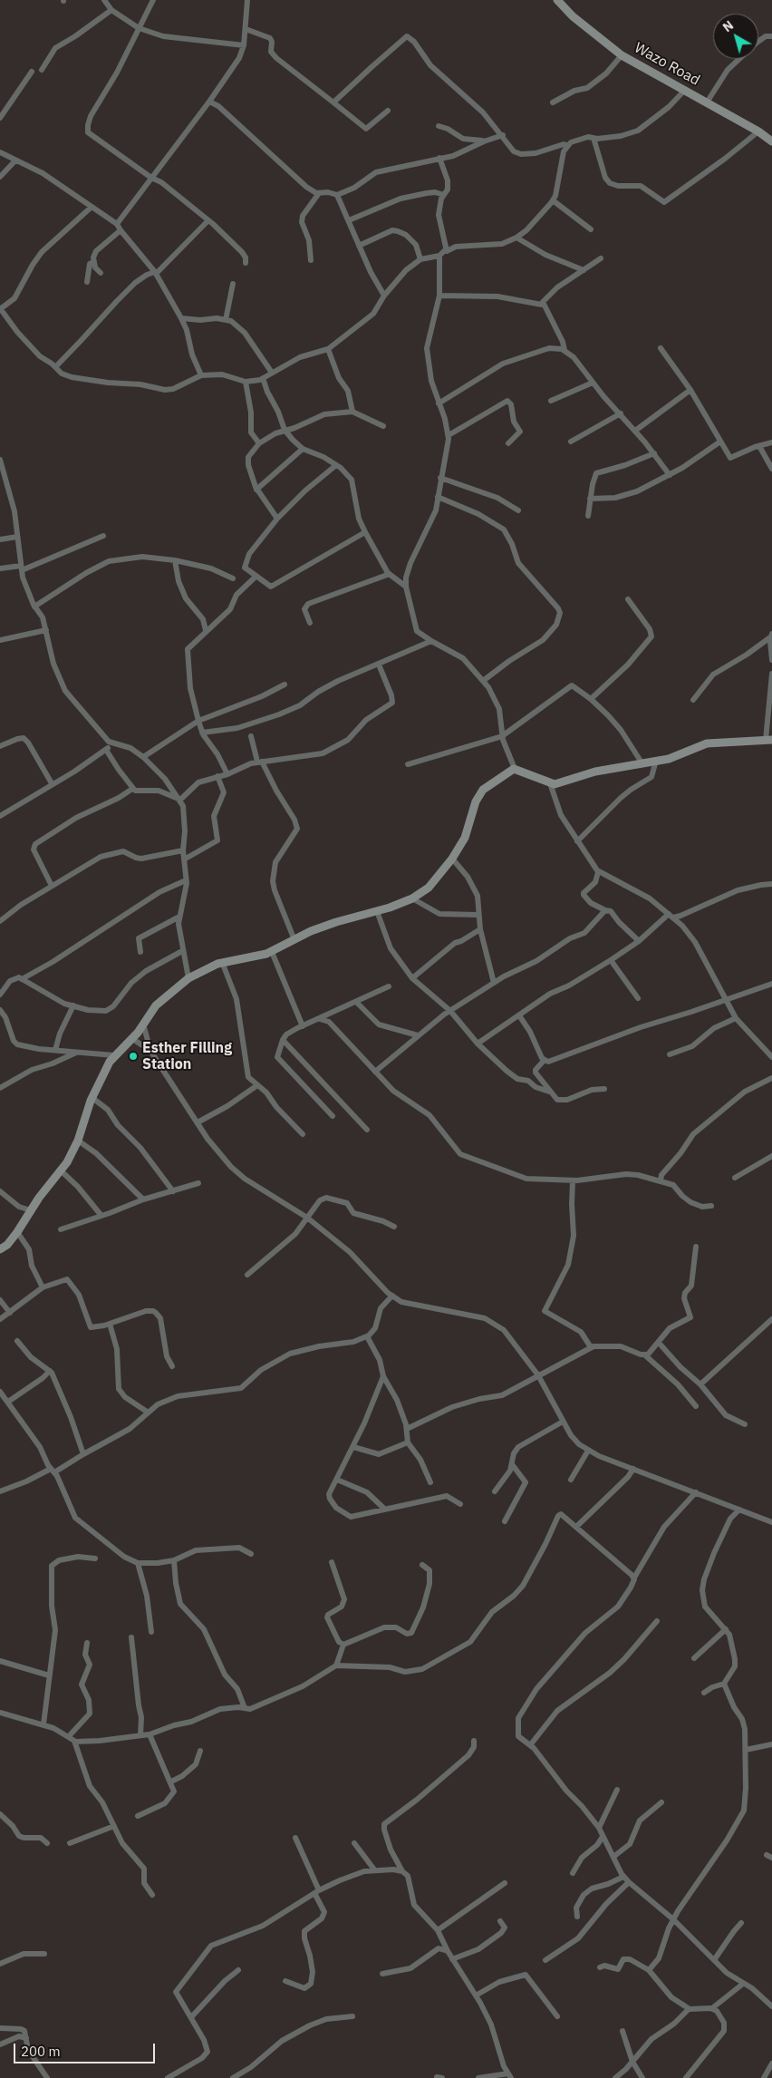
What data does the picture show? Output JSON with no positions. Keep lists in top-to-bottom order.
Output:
{
  "streets": {
    "street": ["Wazo Road"]
  },
  "places": ["Esther Filling Station"],
  "scale_bar": "200 m",
  "north": "top left"
}
